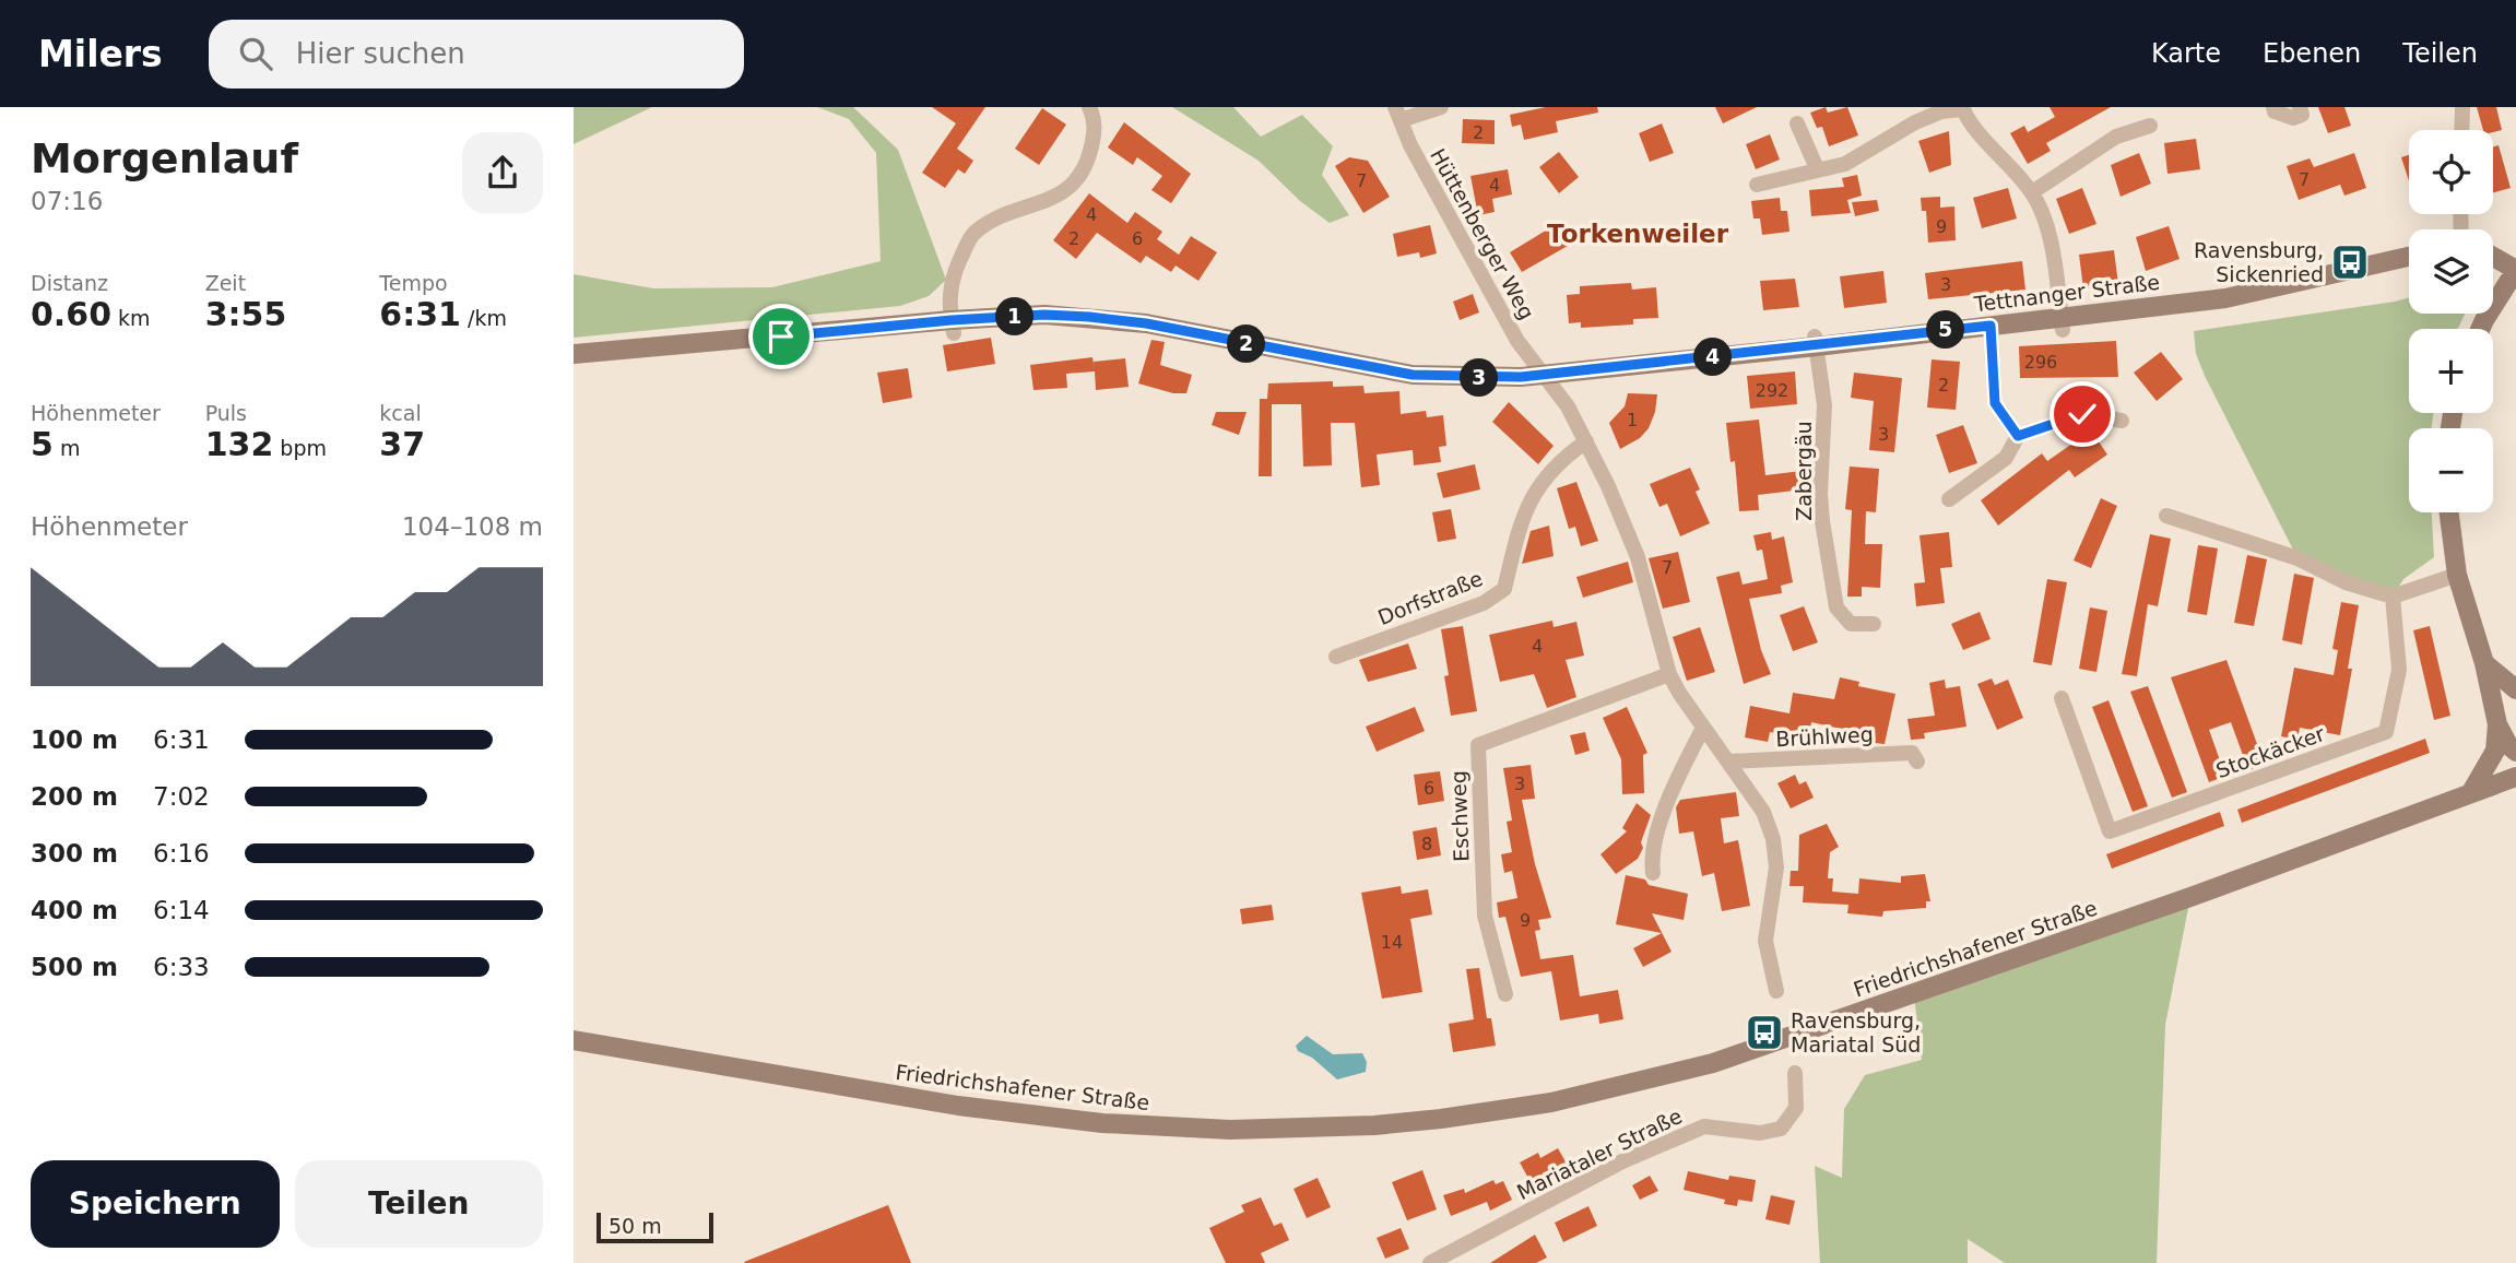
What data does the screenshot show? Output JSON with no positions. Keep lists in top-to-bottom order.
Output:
{
  "streets": {
    "street": [
      "Hüttenberger Weg",
      "Tettnanger Straße",
      "Zabergäu",
      "Dorfstraße",
      "Brühlweg",
      "Stockäcker",
      "Eschweg",
      "Friedrichshafener Straße",
      "Mariataler Straße"
    ]
  },
  "crossings": [
    ["Hüttenberger Weg", "Tettnanger Straße"],
    ["Tettnanger Straße", "Zabergäu"]
  ],
  "districts": ["Torkenweiler"],
  "places": {
    "bus stop": ["Ravensburg, Sickenried", "Ravensburg, Mariatal Süd"]
  },
  "house_numbers": [
    "2",
    "7",
    "7",
    "4",
    "4",
    "9",
    "2",
    "6",
    "3",
    "296",
    "2",
    "292",
    "1",
    "3",
    "7",
    "4",
    "3",
    "6",
    "8",
    "9",
    "14"
  ],
  "scale_bar": "50 m",
  "page": {
    "header": "Milers",
    "search": "Hier suchen",
    "nav": ["Karte", "Ebenen", "Teilen"],
    "heading": ["Morgenlauf", "07:16"],
    "map_buttons": ["+", "−"],
    "stats": [
      ["Distanz", "0.60 km"],
      ["Zeit", "3:55"],
      ["Tempo", "6:31 /km"],
      ["Höhenmeter", "5 m"],
      ["Puls", "132 bpm"],
      ["kcal", "37"]
    ],
    "pins": [
      "1",
      "5",
      "2",
      "4",
      "3"
    ],
    "chart": ["Höhenmeter", "104–108 m"],
    "list": [
      {
        "name": "100 m",
        "note": "6:31"
      },
      {
        "name": "200 m",
        "note": "7:02"
      },
      {
        "name": "300 m",
        "note": "6:16"
      },
      {
        "name": "400 m",
        "note": "6:14"
      },
      {
        "name": "500 m",
        "note": "6:33"
      }
    ],
    "buttons": ["Speichern", "Teilen"],
    "scale": "50 m"
  }
}
